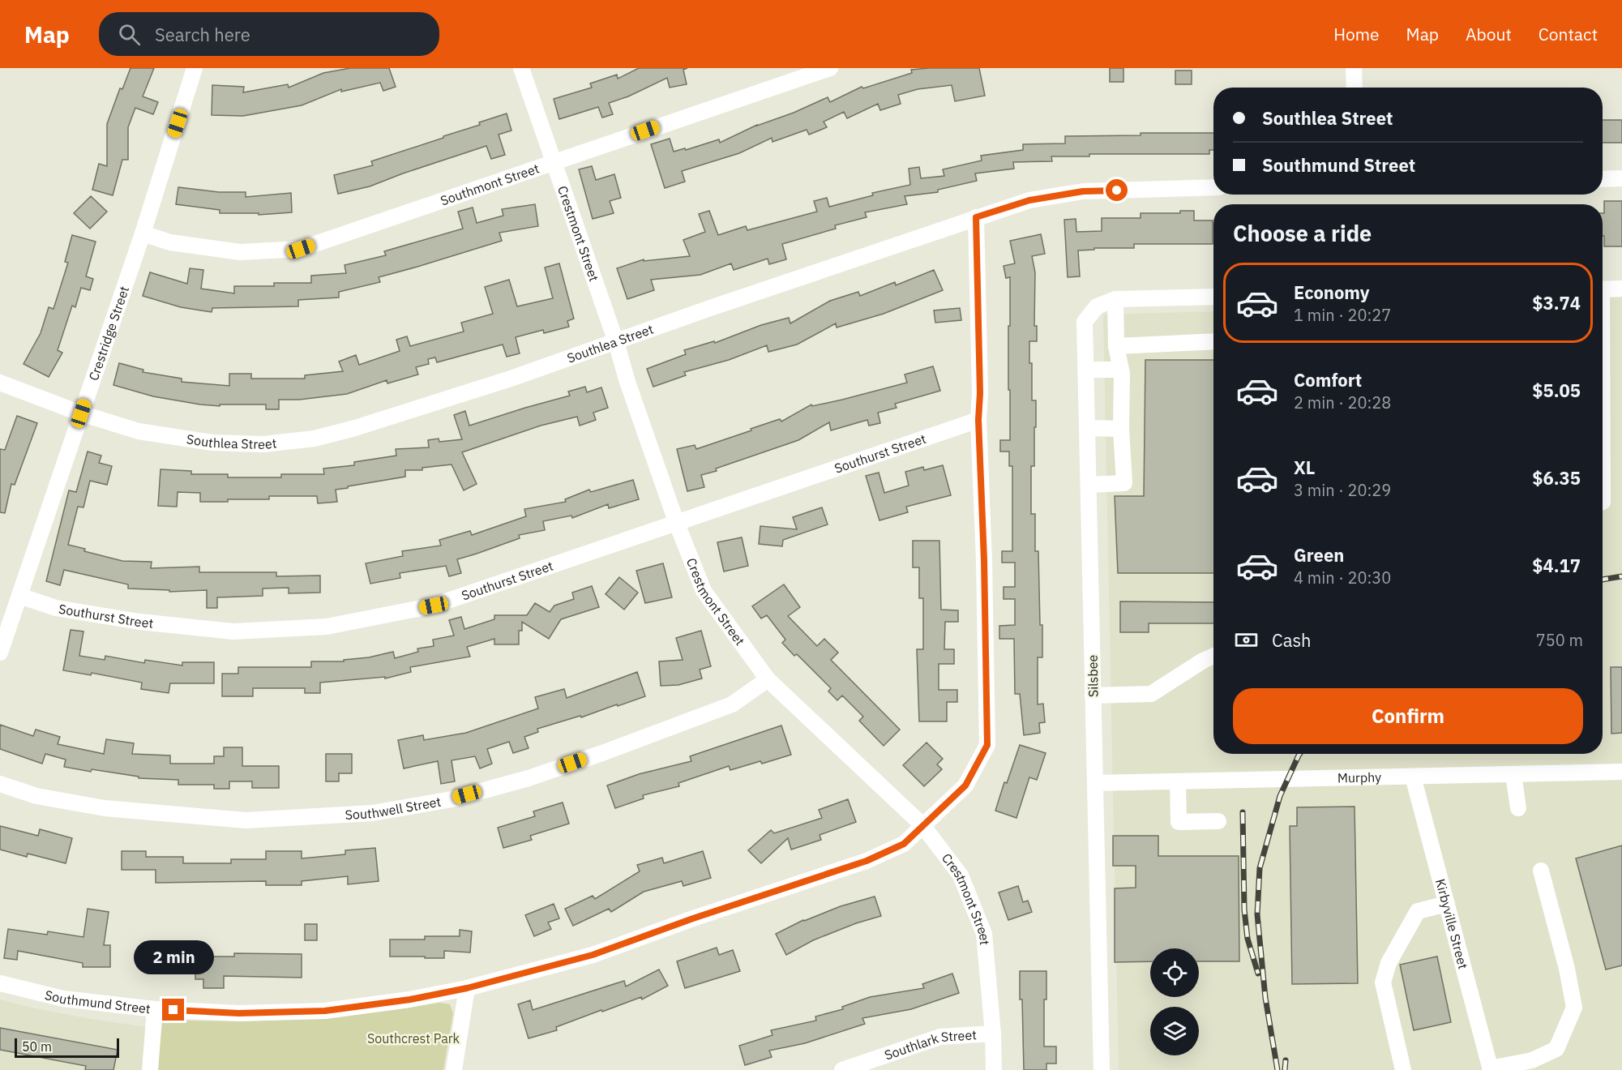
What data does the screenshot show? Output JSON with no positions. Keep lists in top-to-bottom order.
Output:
{
  "streets": {
    "street": [
      "Southmont Street",
      "Crestmont Street",
      "Crestridge Street",
      "Southlea Street",
      "Southurst Street",
      "Silsbee",
      "Murphy",
      "Southwell Street",
      "Kirbyville Street",
      "Southmund Street",
      "Southlark Street"
    ]
  },
  "crossings": [
    ["Southmont Street", "Crestmont Street"],
    ["Southmont Street", "Crestridge Street"],
    ["Crestmont Street", "Southlea Street"],
    ["Crestmont Street", "Southurst Street"],
    ["Crestmont Street", "Southwell Street"],
    ["Crestmont Street", "Southmund Street"],
    ["Crestmont Street", "Southlark Street"],
    ["Crestridge Street", "Southlea Street"],
    ["Crestridge Street", "Southurst Street"],
    ["Southlea Street", "Southmund Street"],
    ["Southurst Street", "Southmund Street"],
    ["Silsbee", "Murphy"],
    ["Murphy", "Kirbyville Street"]
  ],
  "parks": ["Southcrest Park"],
  "scale_bar": "50 m",
  "page": {
    "header": "Map",
    "search": "Search here",
    "nav": [
      "Home",
      "Map",
      "About",
      "Contact"
    ],
    "banner": ["Southlea Street", "Southmund Street"],
    "heading": "Choose a ride",
    "list": [
      {
        "name": "Economy",
        "note": "1 min · 20:27",
        "value": "$3.74"
      },
      {
        "name": "Comfort",
        "note": "2 min · 20:28",
        "value": "$5.05"
      },
      {
        "name": "XL",
        "note": "3 min · 20:29",
        "value": "$6.35"
      },
      {
        "name": "Green",
        "note": "4 min · 20:30",
        "value": "$4.17"
      }
    ],
    "pay": ["Cash", "750 m"],
    "buttons": "Confirm",
    "bubble": "2 min",
    "scale": "50 m"
  }
}
